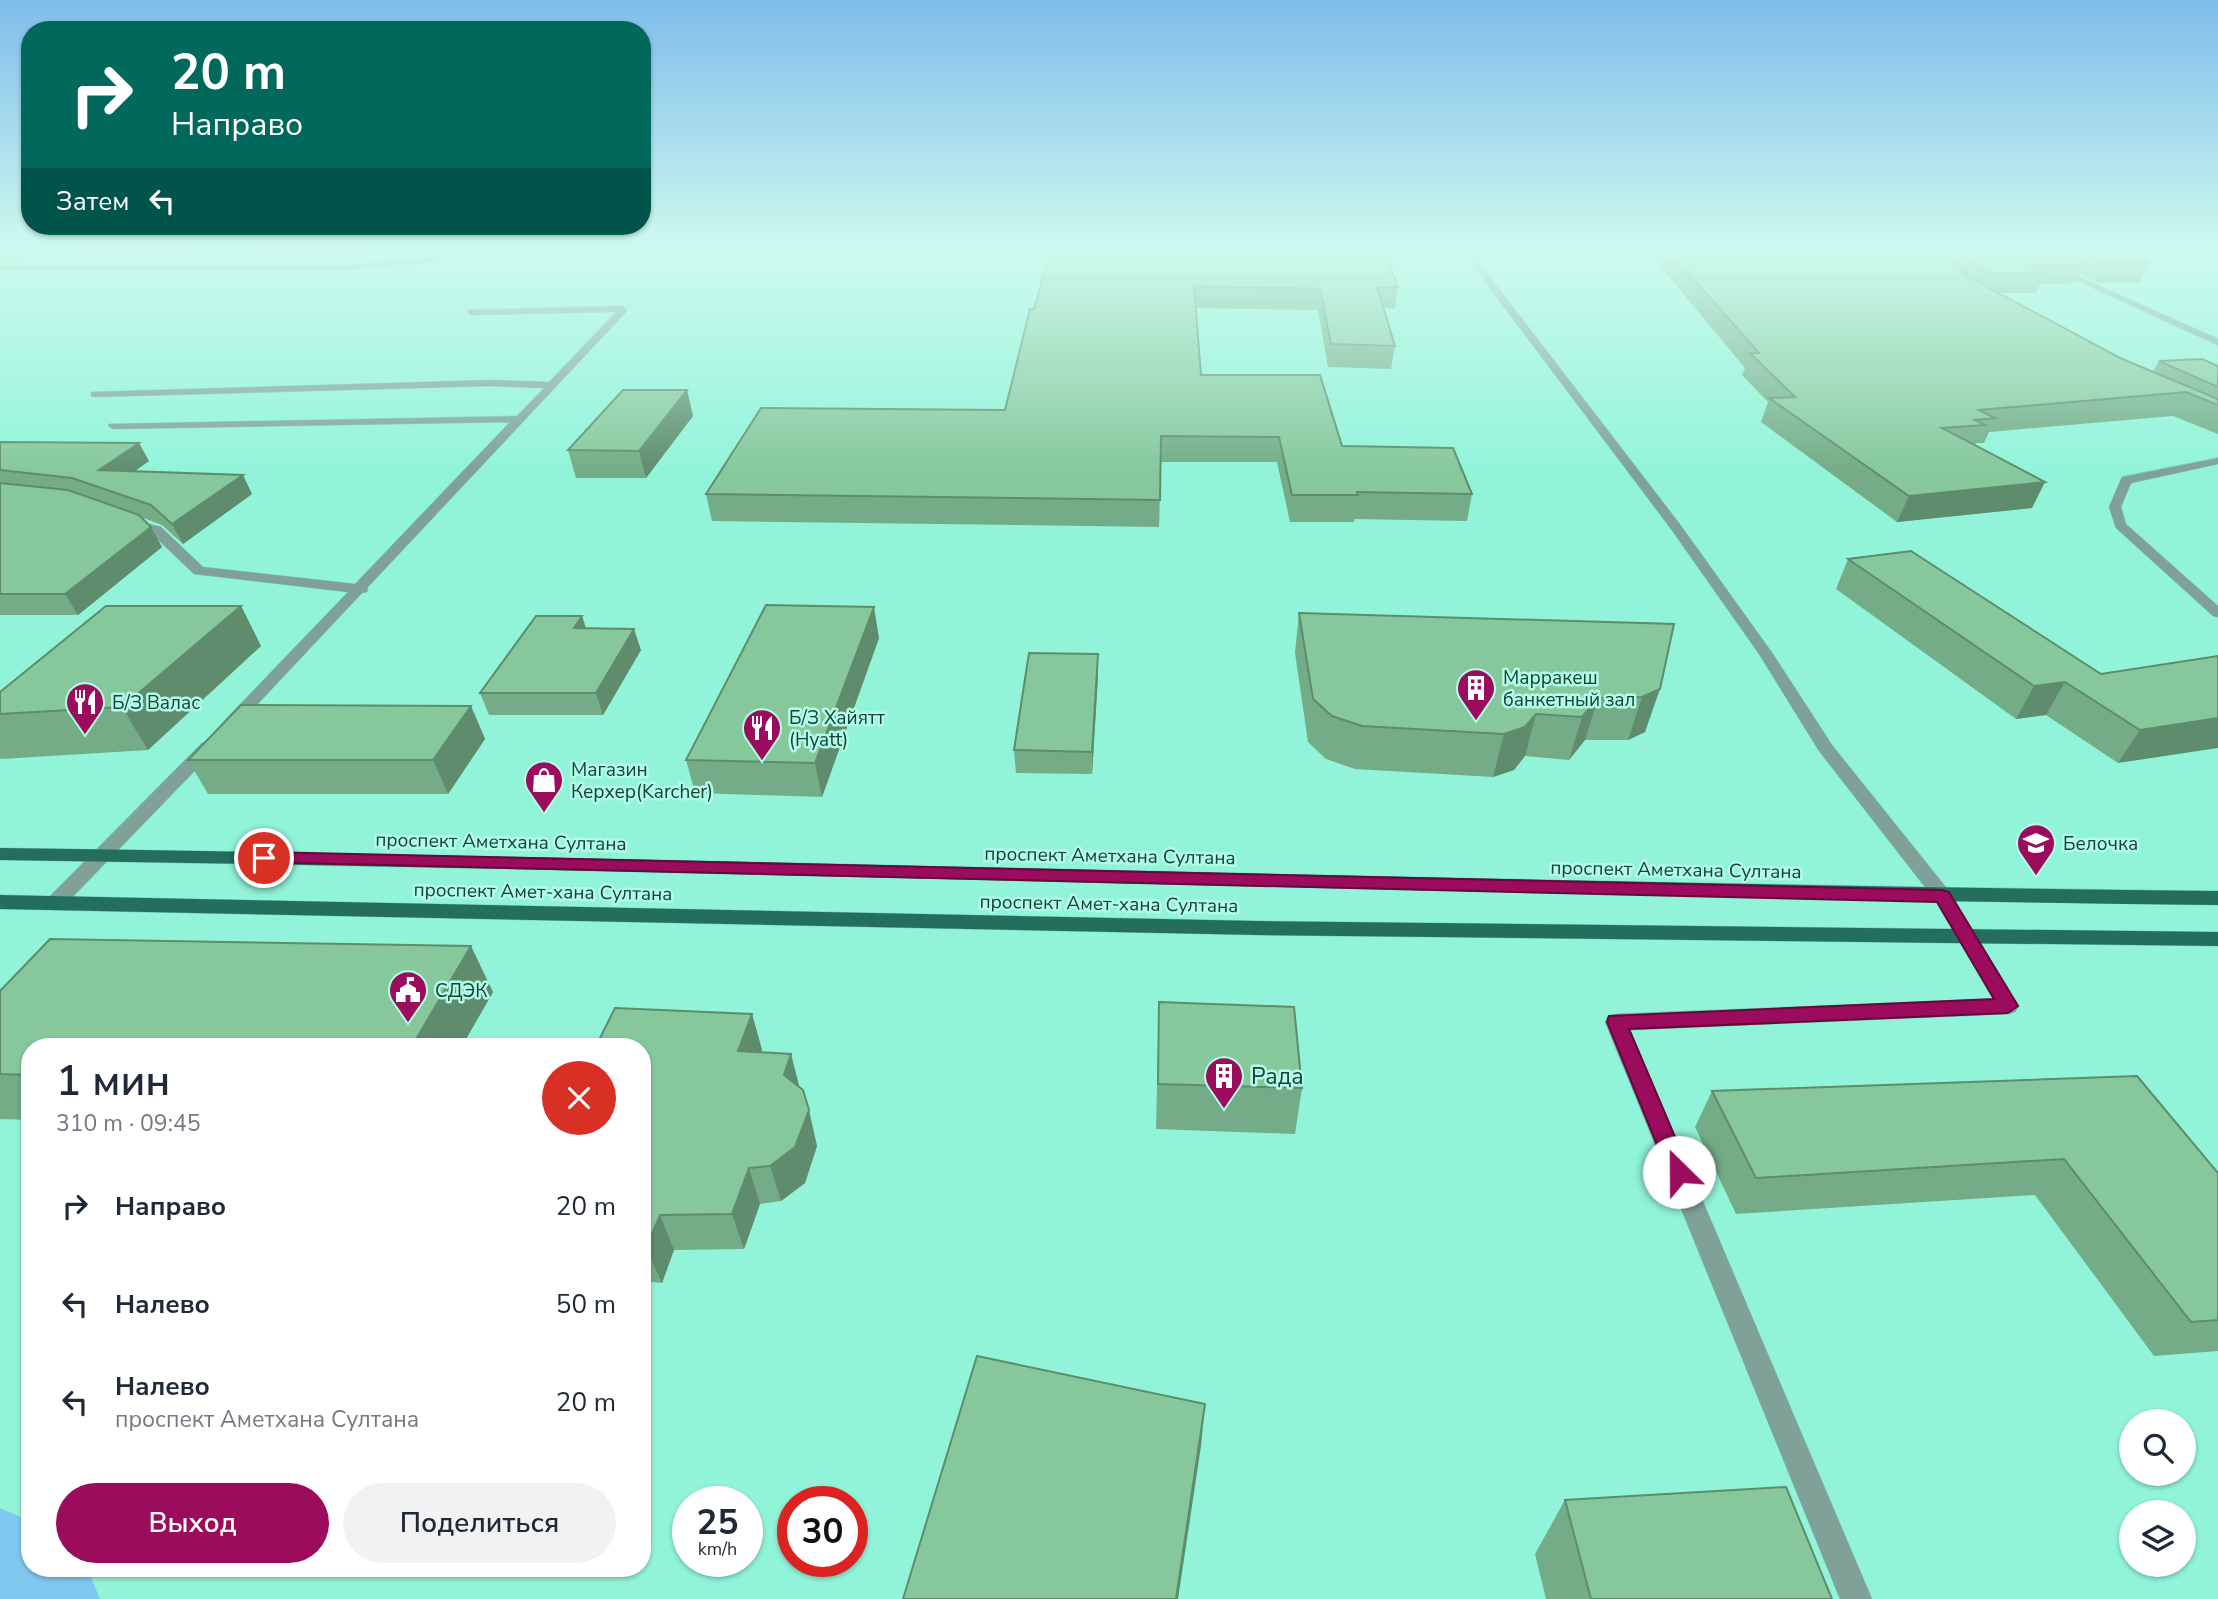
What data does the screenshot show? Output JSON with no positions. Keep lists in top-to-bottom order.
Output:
{
  "streets": {
    "main road": ["проспект Аметхана Султана", "проспект Амет-хана Султана"]
  },
  "places": {
    "building": ["Марракеш банкетный зал", "Рада"],
    "restaurant": ["Б/З Валас", "Б/З Хайятт (Hyatt)"],
    "shop": ["Магазин Керхер(Karcher)"],
    "school or university": ["Белочка"],
    "public building": ["СДЭК"]
  },
  "page": {
    "turn": ["20 m", "Направо"],
    "then": "Затем",
    "heading": ["1 мин", "310 m · 09:45"],
    "list": [
      {
        "name": "Направо",
        "value": "20 m"
      },
      {
        "name": "Налево",
        "value": "50 m"
      },
      {
        "name": "Налево",
        "note": "проспект Аметхана Султана",
        "value": "20 m"
      }
    ],
    "buttons": ["Выход", "Поделиться"],
    "speed": "25 km/h",
    "limit": "30"
  }
}
